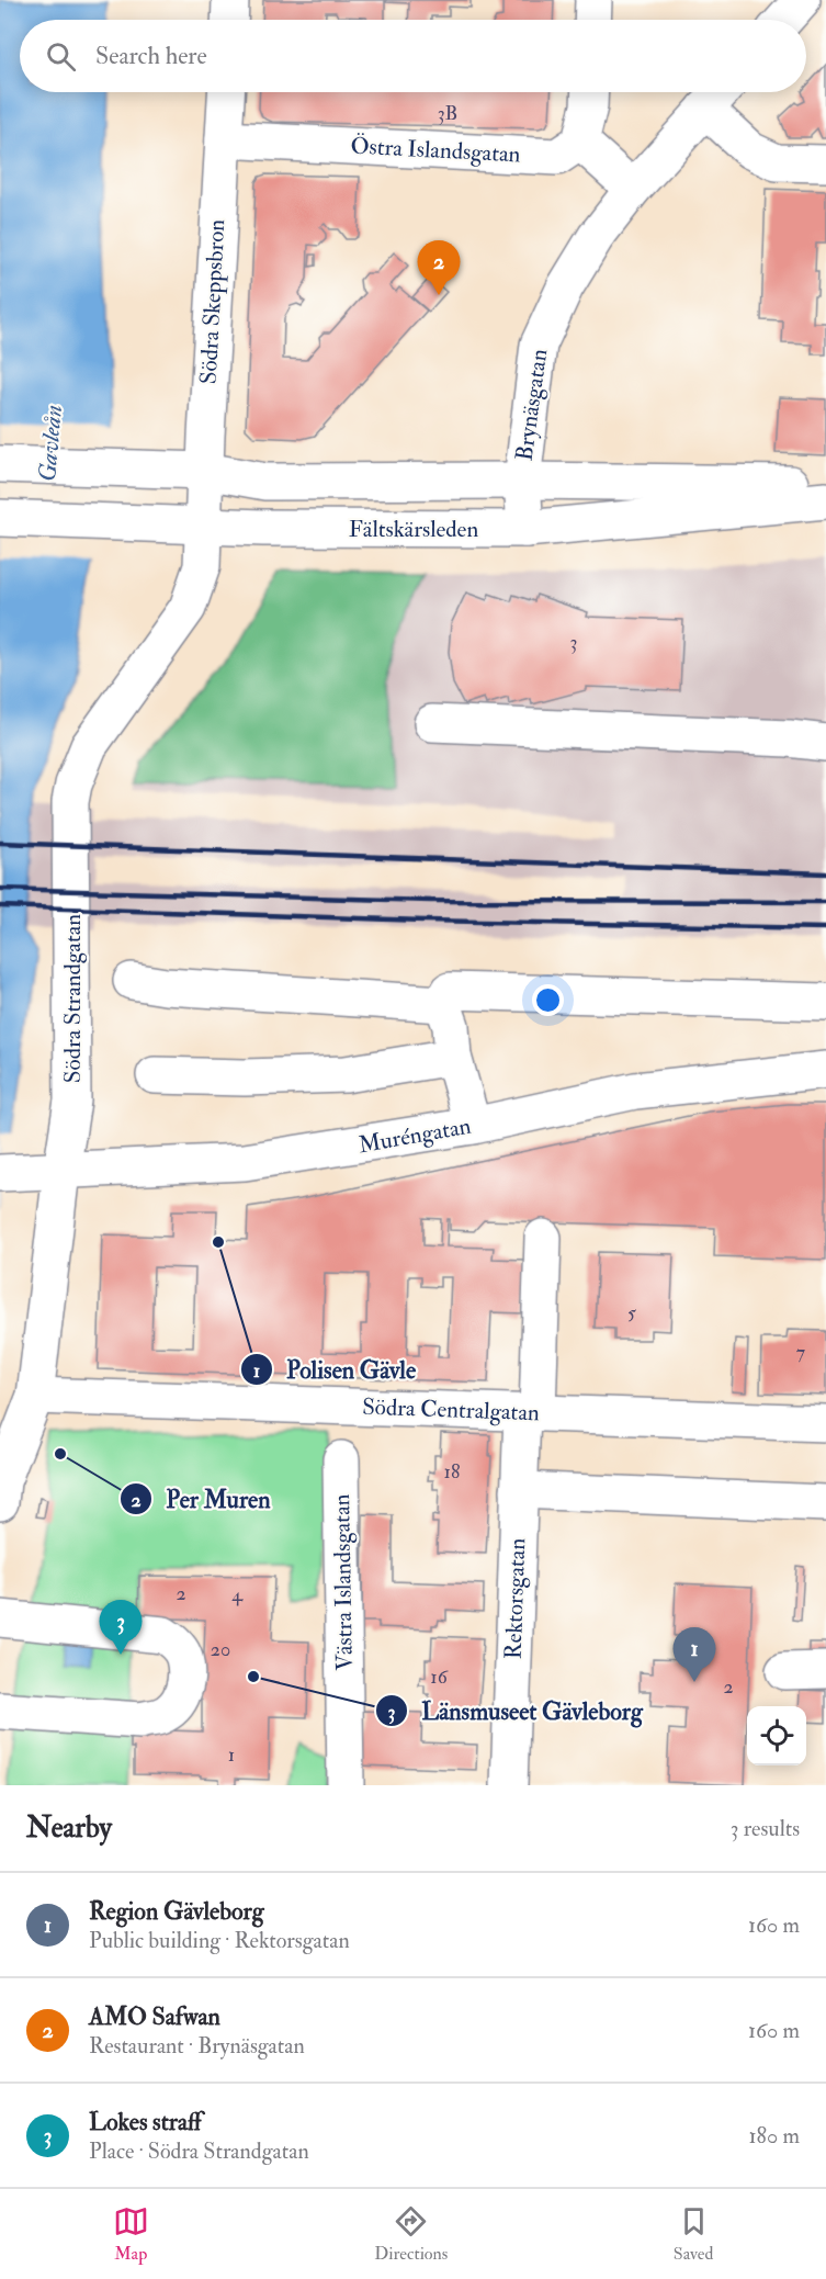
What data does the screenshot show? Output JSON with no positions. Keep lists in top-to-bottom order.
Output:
{
  "streets": {
    "street": [
      "Östra Islandsgatan",
      "Södra Skeppsbron",
      "Brynäsgatan",
      "Fältskärsleden",
      "Södra Strandgatan",
      "Muréngatan",
      "Södra Centralgatan",
      "Västra Islandsgatan",
      "Rektorsgatan"
    ]
  },
  "crossings": [
    ["Östra Islandsgatan", "Södra Skeppsbron"],
    ["Södra Skeppsbron", "Fältskärsleden"],
    ["Södra Skeppsbron", "Södra Strandgatan"],
    ["Brynäsgatan", "Fältskärsleden"],
    ["Fältskärsleden", "Södra Strandgatan"],
    ["Södra Strandgatan", "Muréngatan"],
    ["Södra Strandgatan", "Södra Centralgatan"],
    ["Södra Centralgatan", "Rektorsgatan"]
  ],
  "water": ["Gavleån"],
  "places": ["Polisen Gävle", "Per Muren", "Länsmuseet Gävleborg"],
  "house_numbers": [
    "3B",
    "3",
    "5",
    "7",
    "18",
    "2",
    "4",
    "20",
    "16",
    "2",
    "1"
  ],
  "page": {
    "search": "Search here",
    "pins": ["2", "3", "1"],
    "heading": ["Nearby", "3 results"],
    "list": [
      {
        "mark": "1",
        "name": "Region Gävleborg",
        "note": "Public building · Rektorsgatan",
        "value": "160 m"
      },
      {
        "mark": "2",
        "name": "AMO Safwan",
        "note": "Restaurant · Brynäsgatan",
        "value": "160 m"
      },
      {
        "mark": "3",
        "name": "Lokes straff",
        "note": "Place · Södra Strandgatan",
        "value": "180 m"
      }
    ],
    "nav": ["Map", "Directions", "Saved"]
  }
}
